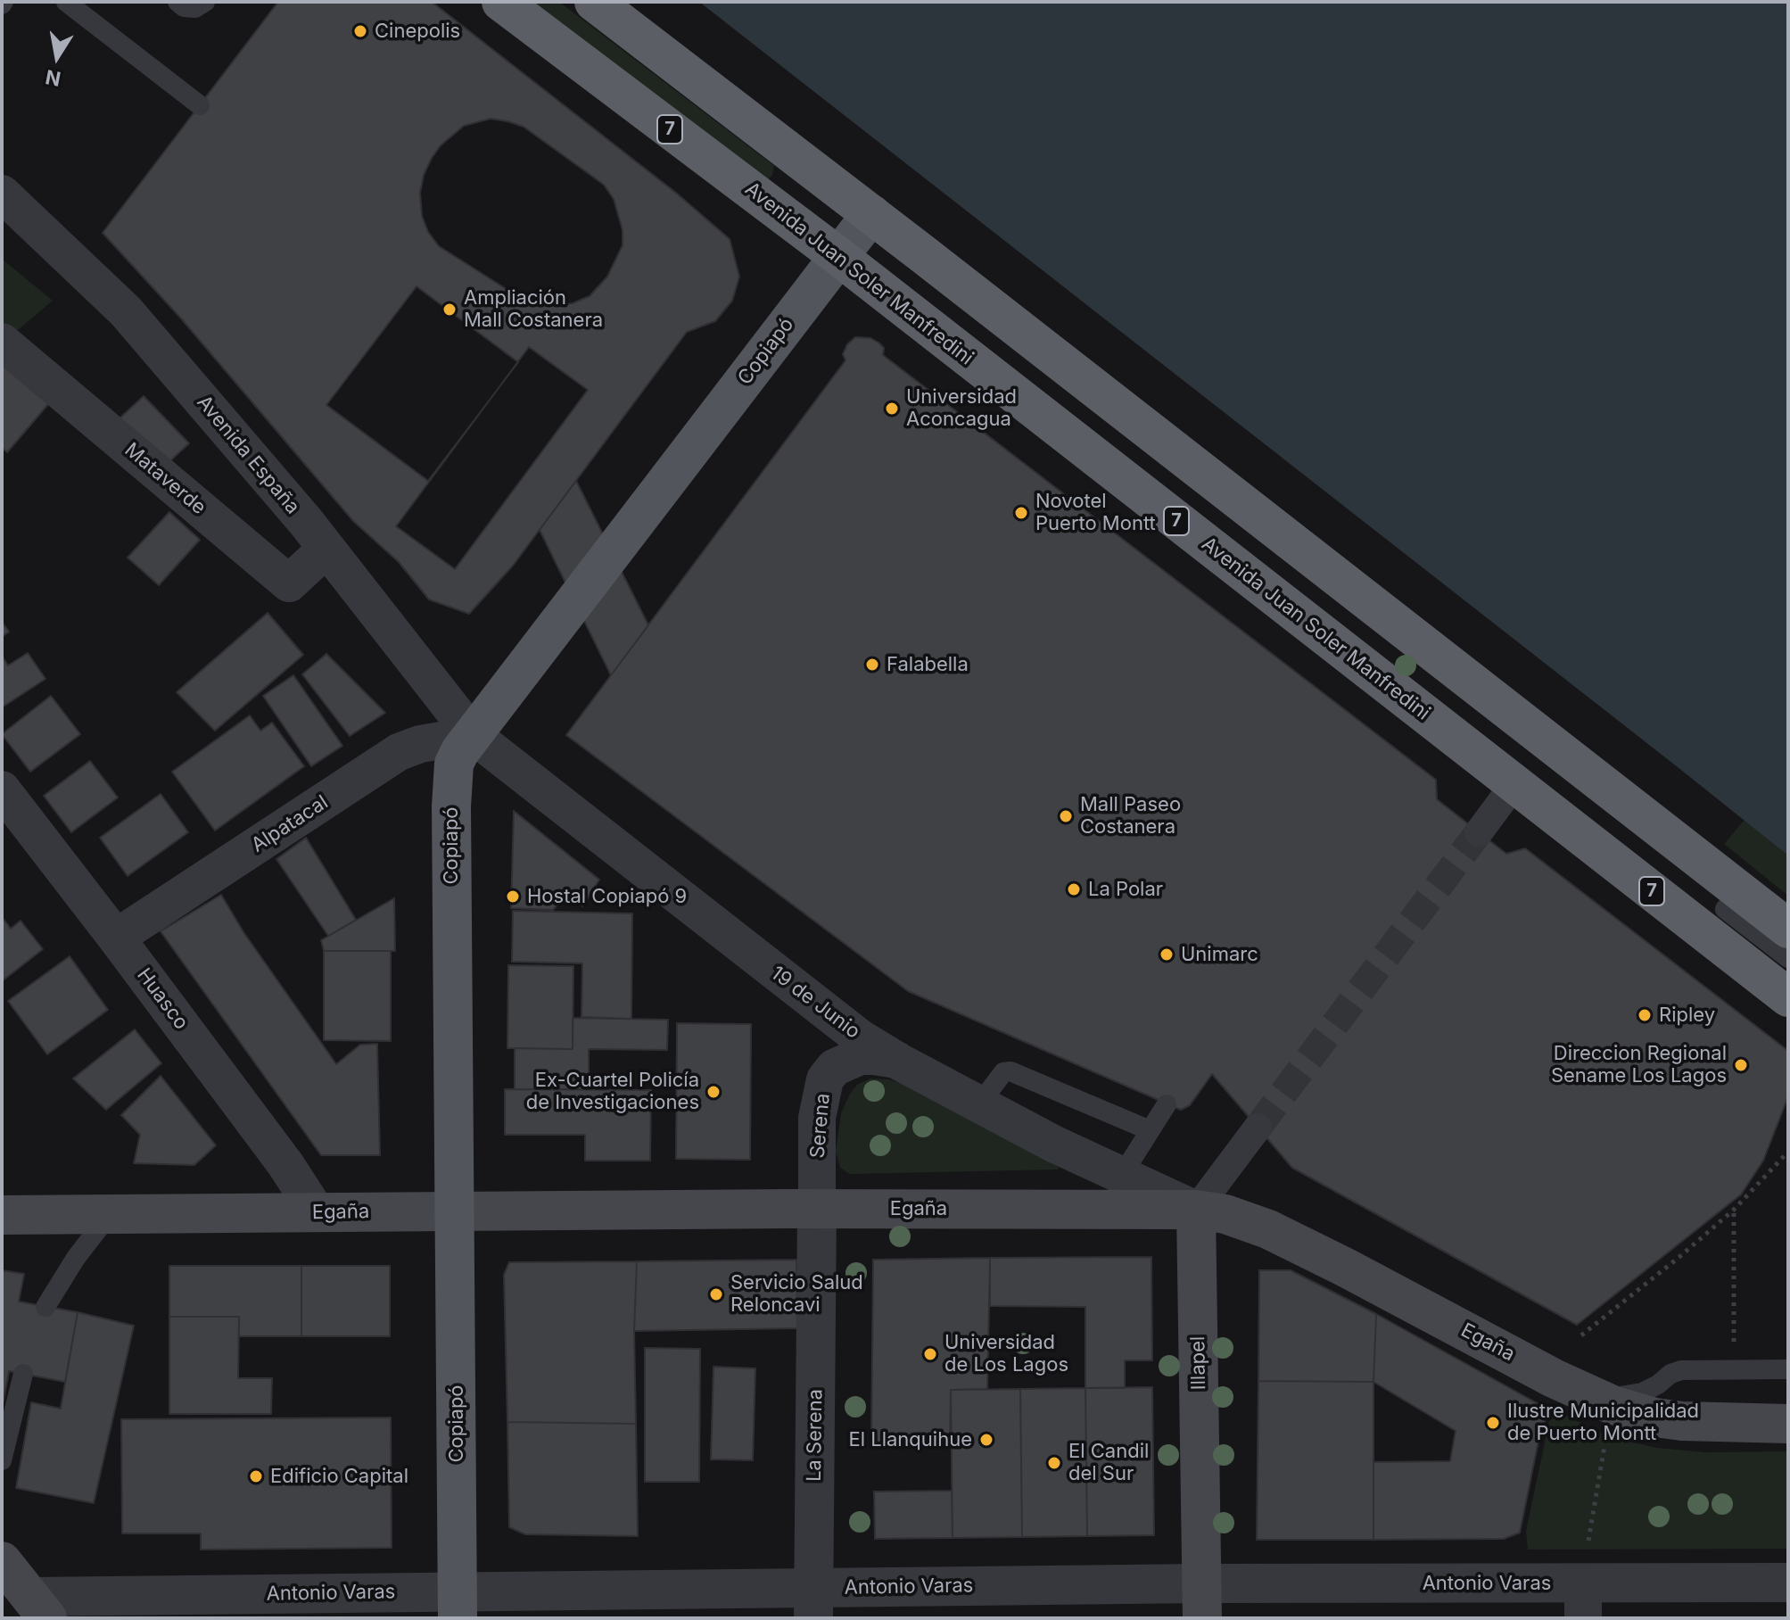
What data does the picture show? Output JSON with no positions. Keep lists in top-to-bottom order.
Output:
{
  "streets": {
    "highway": ["7", "Avenida Juan Soler Manfredini"],
    "main road": ["Copiapó", "Egaña", "Illapel"],
    "street": [
      "Avenida España",
      "Mataverde",
      "Alpatacal",
      "Huasco",
      "19 de Junio",
      "Serena",
      "La Serena",
      "Antonio Varas"
    ]
  },
  "crossings": [
    ["Avenida Juan Soler Manfredini", "Copiapó"],
    ["Copiapó", "Avenida España"],
    ["Copiapó", "Alpatacal"],
    ["Copiapó", "19 de Junio"],
    ["Copiapó", "Egaña"],
    ["Copiapó", "Antonio Varas"],
    ["Avenida España", "Mataverde"],
    ["Avenida España", "Alpatacal"],
    ["Avenida España", "19 de Junio"],
    ["Alpatacal", "Huasco"],
    ["Alpatacal", "19 de Junio"],
    ["Huasco", "Egaña"],
    ["19 de Junio", "Serena"],
    ["19 de Junio", "Egaña"],
    ["19 de Junio", "Illapel"],
    ["Serena", "Egaña"],
    ["Serena", "La Serena"],
    ["Egaña", "Illapel"],
    ["Illapel", "Antonio Varas"],
    ["La Serena", "Antonio Varas"]
  ],
  "places": [
    "Cinepolis",
    "Ampliación Mall Costanera",
    "Universidad Aconcagua",
    "Novotel Puerto Montt",
    "Falabella",
    "Mall Paseo Costanera",
    "La Polar",
    "Hostal Copiapó 9",
    "Unimarc",
    "Ripley",
    "Direccion Regional Sename Los Lagos",
    "Ex-Cuartel Policía de Investigaciones",
    "Servicio Salud Reloncavi",
    "Universidad de Los Lagos",
    "Ilustre Municipalidad de Puerto Montt",
    "El Llanquihue",
    "El Candil del Sur",
    "Edificio Capital"
  ],
  "north": "bottom"
}
